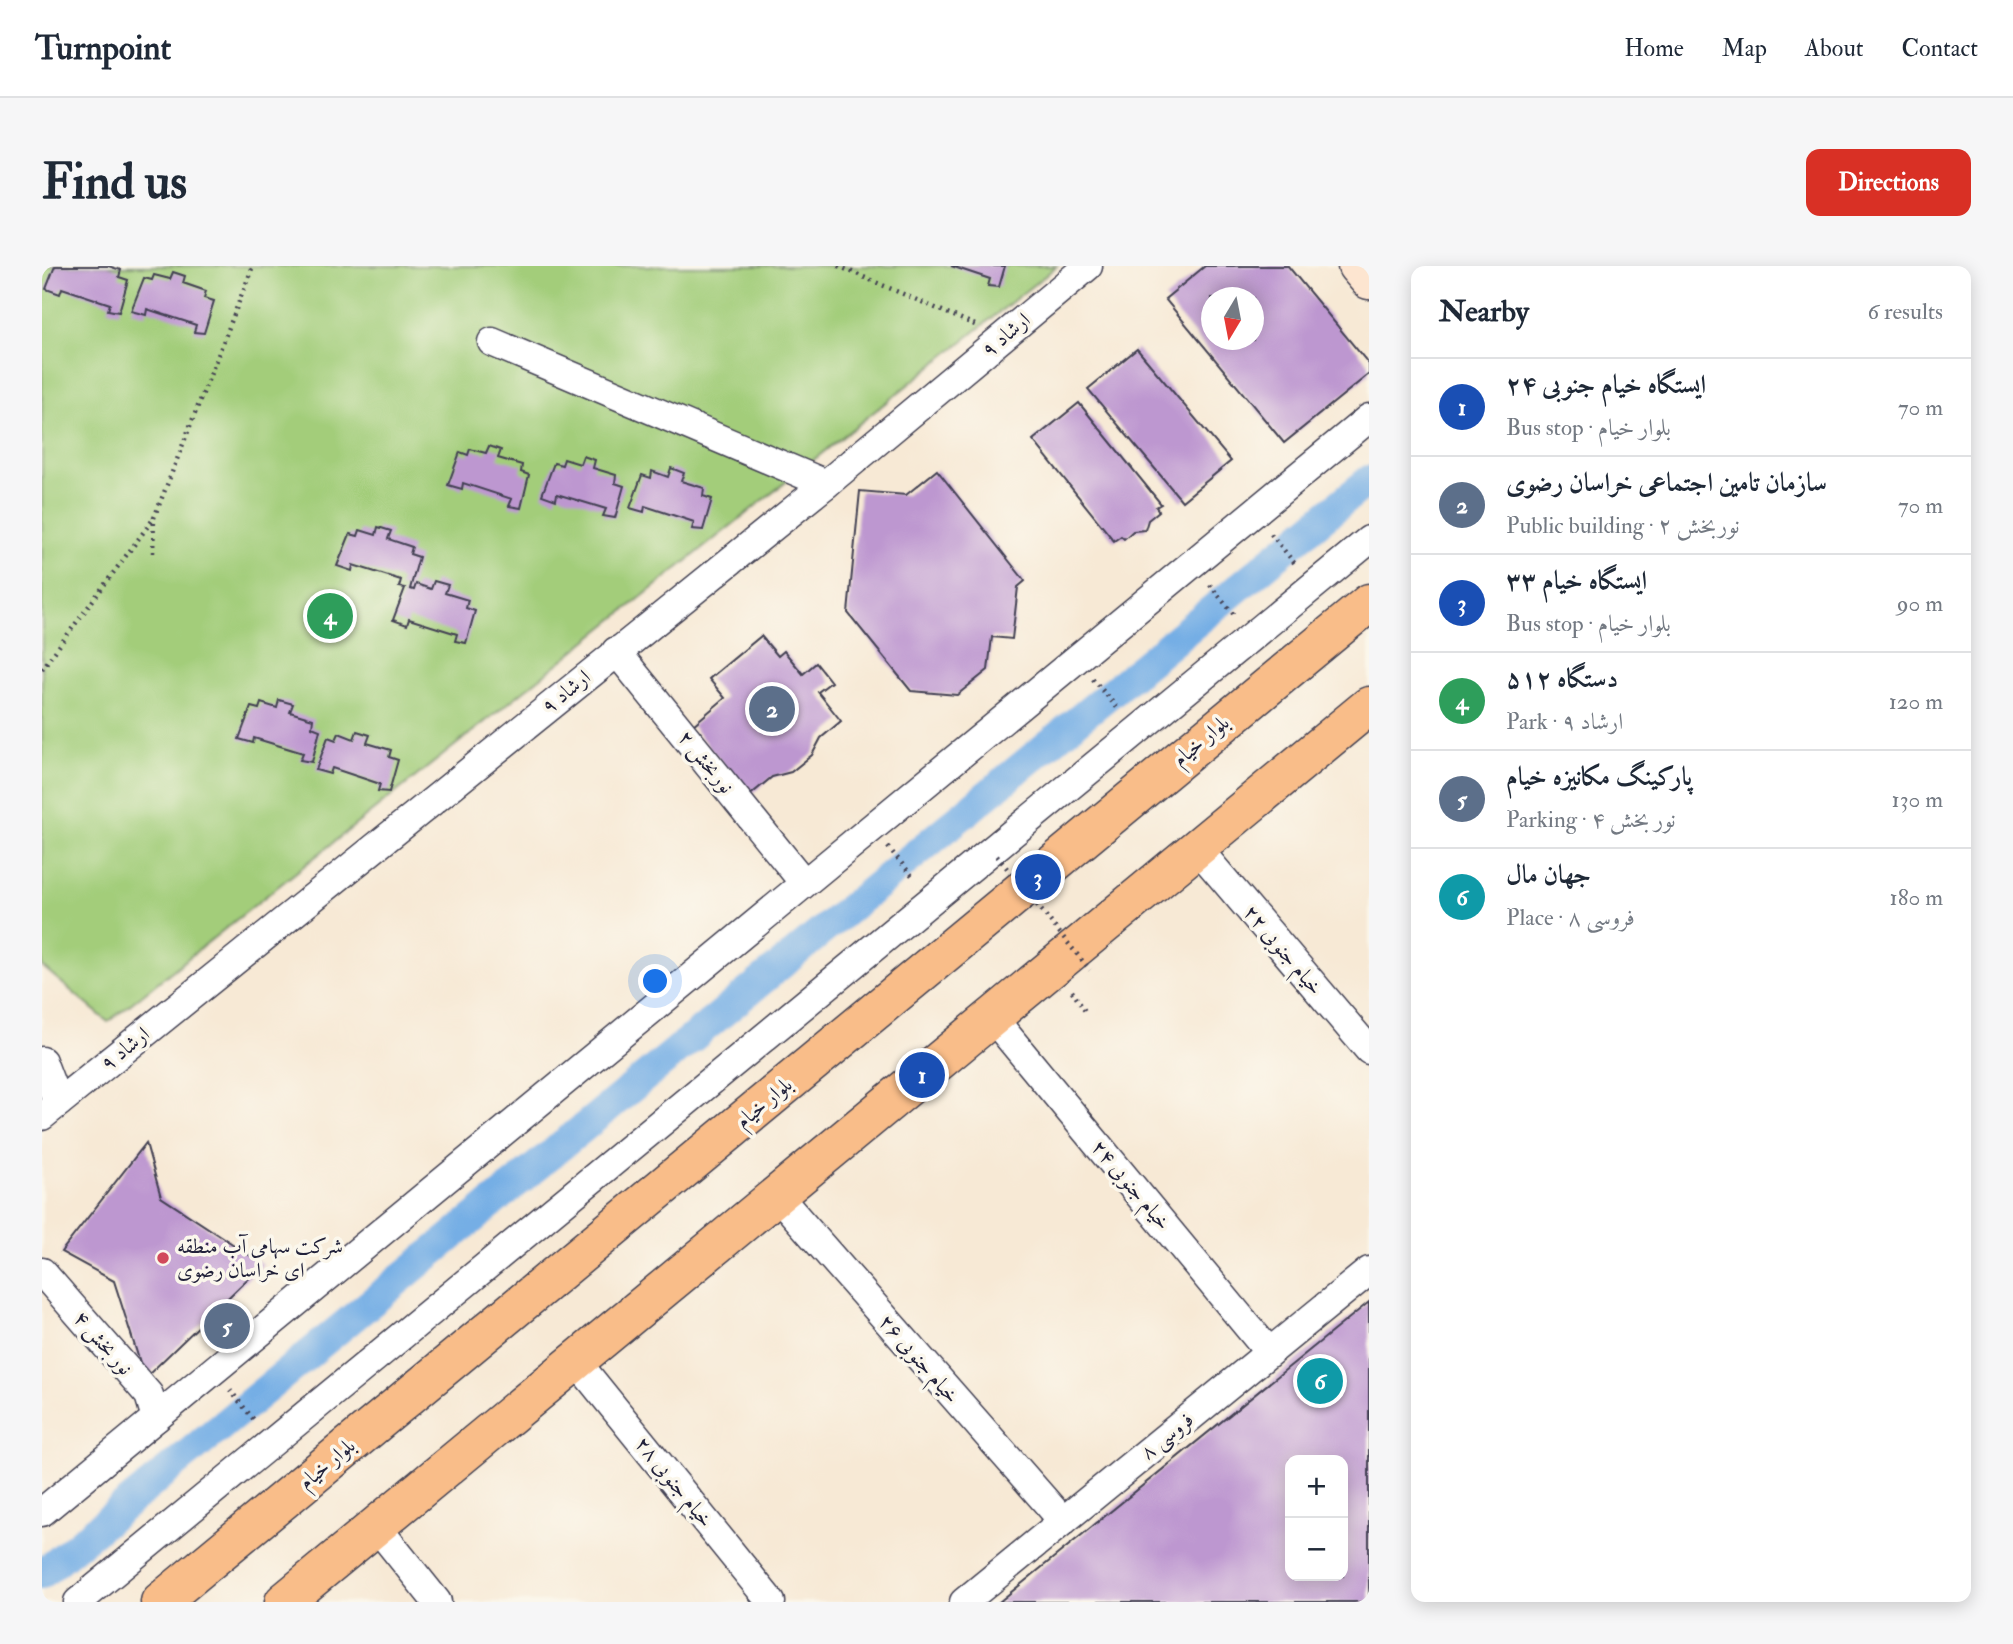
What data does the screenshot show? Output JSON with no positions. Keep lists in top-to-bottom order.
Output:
{
  "streets": {
    "main road": ["بلوار خیام"],
    "street": [
      "ارشاد ۹",
      "نوربخش ۲",
      "خیام جنوبی ۲۲",
      "خیام جنوبی ۲۴",
      "نور بخش ۴",
      "خیام جنوبی ۲۶",
      "فروسی ۸",
      "خیام جنوبی ۲۸"
    ]
  },
  "crossings": [
    ["ارشاد ۹", "نوربخش ۲"],
    ["خیام جنوبی ۲۴", "فروسی ۸"],
    ["خیام جنوبی ۲۶", "فروسی ۸"]
  ],
  "places": ["شرکت سهامی آب منطقه ای خراسان رضوی"],
  "north": "bottom",
  "page": {
    "header": "Turnpoint",
    "nav": [
      "Home",
      "Map",
      "About",
      "Contact"
    ],
    "buttons": "Directions",
    "title": "Find us",
    "heading": ["Nearby", "6 results"],
    "list": [
      {
        "mark": "1",
        "name": "ایستگاه خیام جنوبی ۲۴",
        "note": "Bus stop · بلوار خیام",
        "value": "70 m"
      },
      {
        "mark": "2",
        "name": "سازمان تامین اجتماعی خراسان رضوی",
        "note": "Public building · نوربخش ۲",
        "value": "70 m"
      },
      {
        "mark": "3",
        "name": "ایستگاه خیام ۳۳",
        "note": "Bus stop · بلوار خیام",
        "value": "90 m"
      },
      {
        "mark": "4",
        "name": "۵۱۲ دستگاه",
        "note": "Park · ارشاد ۹",
        "value": "120 m"
      },
      {
        "mark": "5",
        "name": "پارکینگ مکانیزه خیام",
        "note": "Parking · نور بخش ۴",
        "value": "130 m"
      },
      {
        "mark": "6",
        "name": "جهان مال",
        "note": "Place · فروسی ۸",
        "value": "180 m"
      }
    ],
    "pins": [
      "4",
      "2",
      "3",
      "1",
      "5",
      "6"
    ],
    "map_buttons": ["+", "−"]
  }
}
